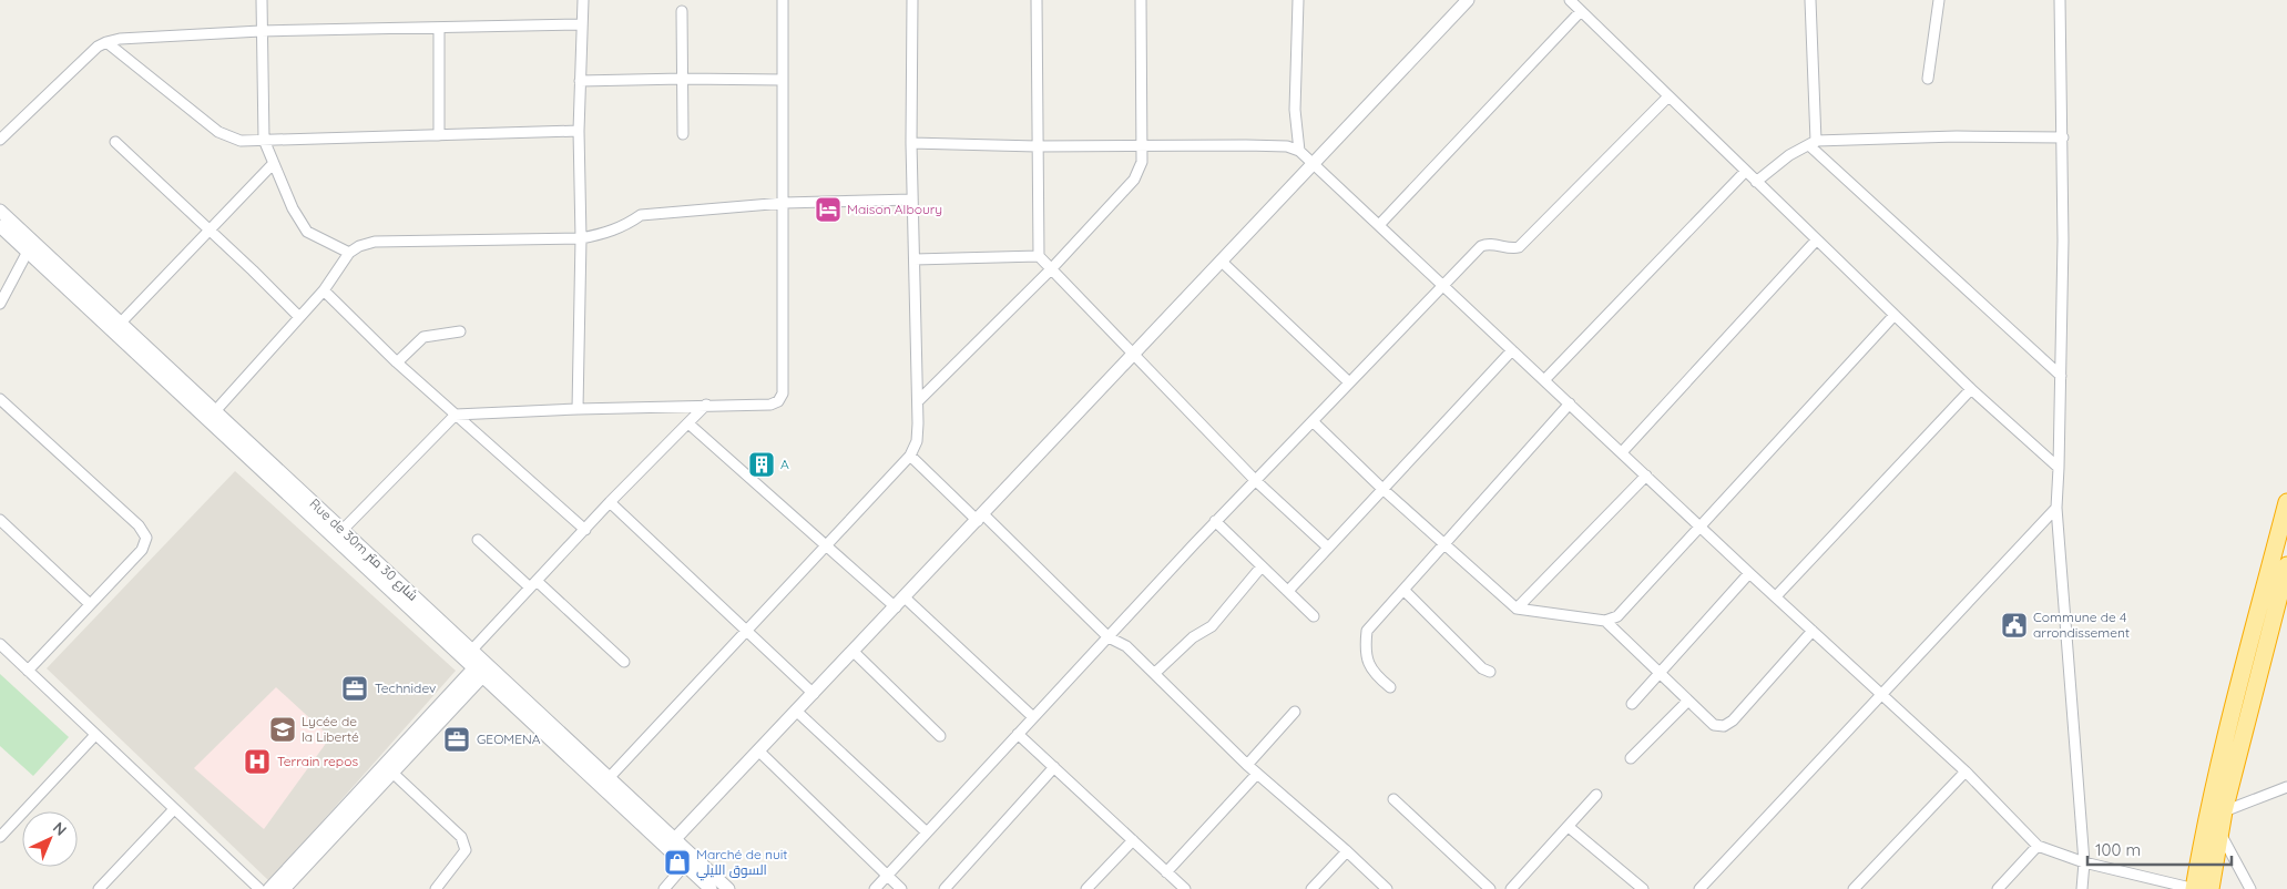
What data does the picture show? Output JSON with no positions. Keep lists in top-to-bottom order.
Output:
{
  "streets": {
    "street": ["Rue de 30m شارع 30 متر"]
  },
  "places": {
    "hotel": ["Maison Alboury"],
    "building": ["A"],
    "public building": ["Commune de 4 arrondissement"],
    "office": ["Technidev", "GEOMENA"],
    "school or university": ["Lycée de la Liberté"],
    "hospital": ["Terrain repos"],
    "shop": ["Marché de nuit السوق الليلي"]
  },
  "scale_bar": "100 m",
  "north": "top right"
}
